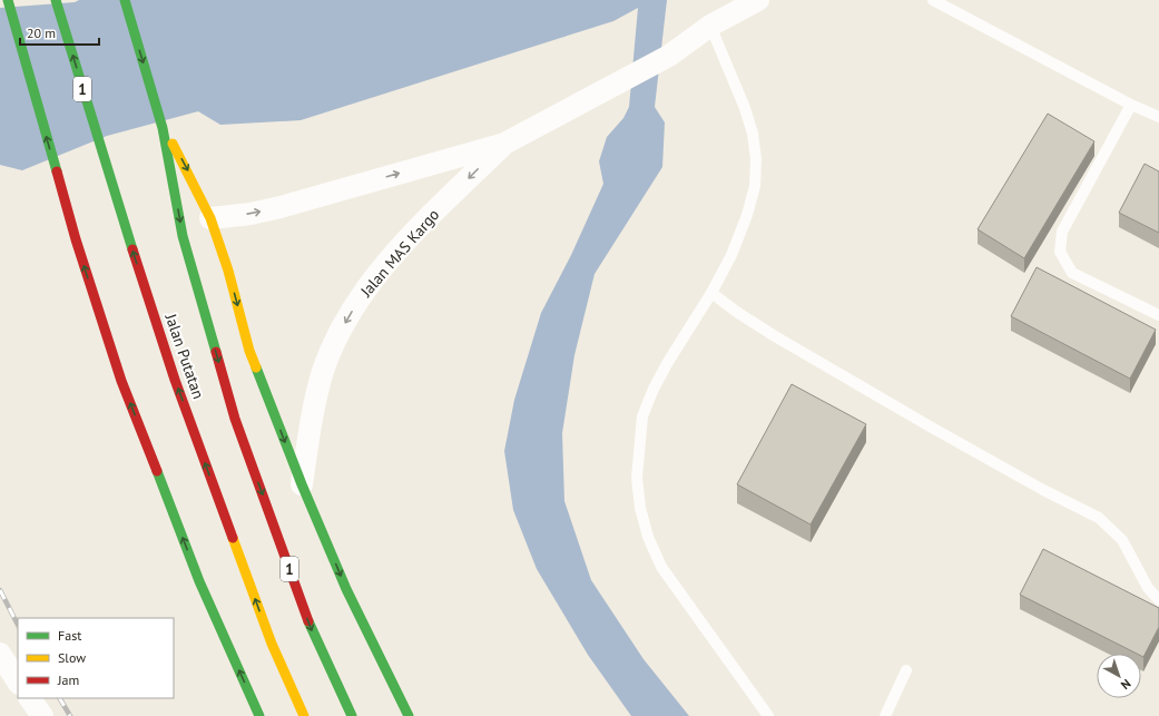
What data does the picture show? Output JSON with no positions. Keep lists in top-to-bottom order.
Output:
{
  "streets": {
    "highway": ["1", "Jalan Putatan"],
    "street": ["Jalan MAS Kargo"]
  },
  "legend": ["Fast", "Slow", "Jam"],
  "scale_bar": "20 m",
  "north": "bottom right"
}
